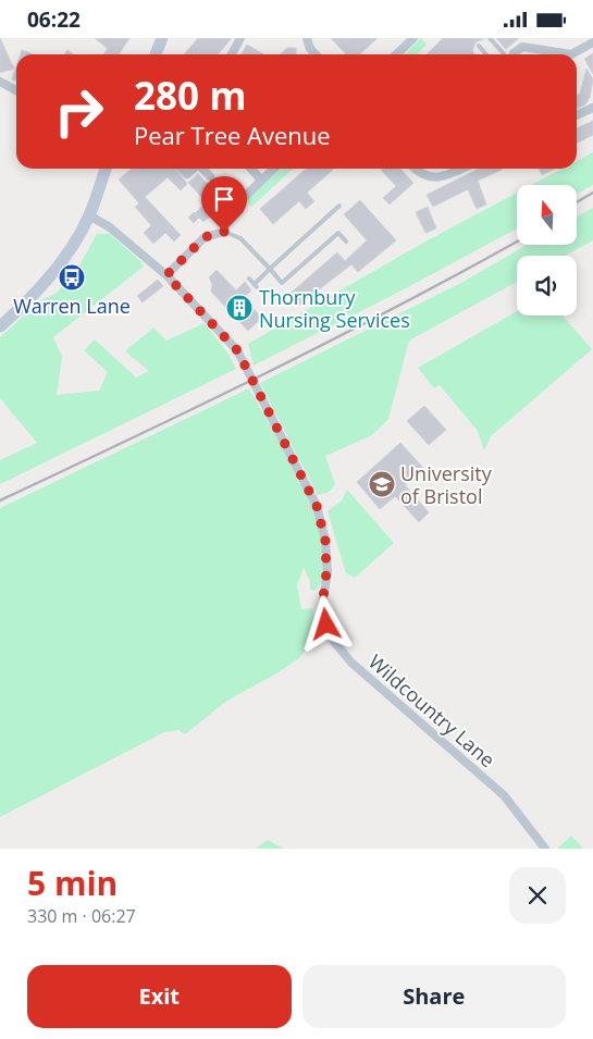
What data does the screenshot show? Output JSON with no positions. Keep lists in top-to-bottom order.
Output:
{
  "streets": {
    "street": ["Wildcountry Lane"]
  },
  "places": {
    "bus stop": ["Warren Lane"],
    "building": ["Thornbury Nursing Services"],
    "school or university": ["University of Bristol"]
  },
  "north": "top",
  "page": {
    "status": "06:22",
    "turn": ["280 m", "Pear Tree Avenue"],
    "heading": ["5 min", "330 m · 06:27"],
    "buttons": ["Exit", "Share"]
  }
}
